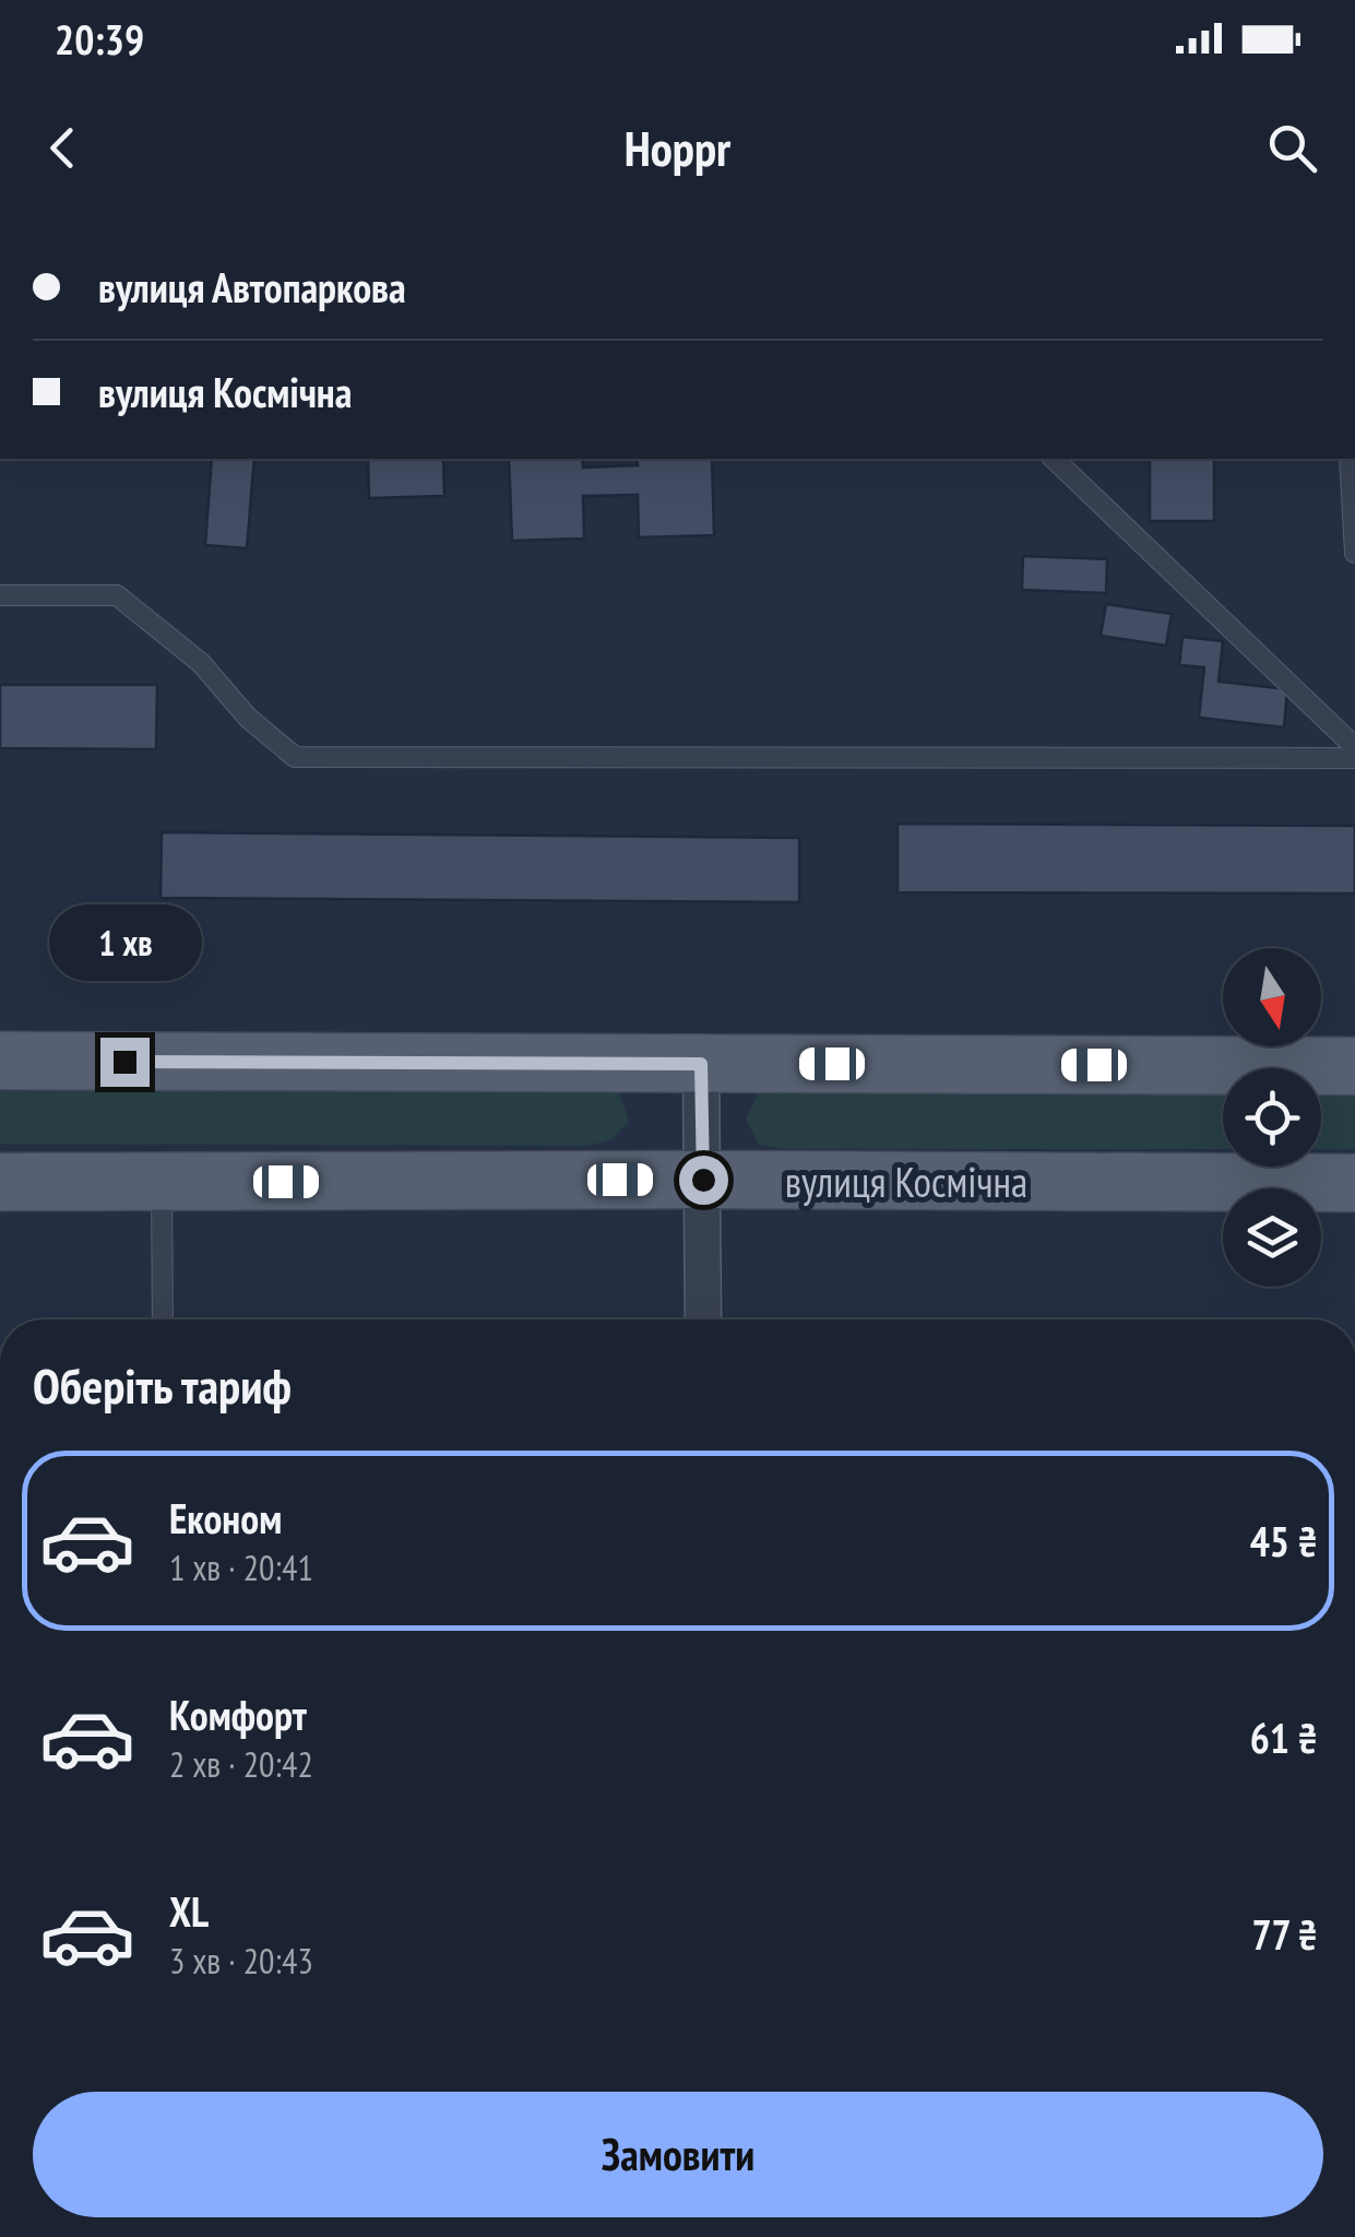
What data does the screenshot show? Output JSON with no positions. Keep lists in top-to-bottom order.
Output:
{
  "streets": {
    "main road": ["вулиця Космічна"]
  },
  "north": "bottom",
  "page": {
    "status": "20:39",
    "header": "Hoppr",
    "banner": ["вулиця Автопаркова", "вулиця Космічна"],
    "bubble": "1 хв",
    "heading": "Оберіть тариф",
    "list": [
      {
        "name": "Економ",
        "note": "1 хв · 20:41",
        "value": "45 ₴"
      },
      {
        "name": "Комфорт",
        "note": "2 хв · 20:42",
        "value": "61 ₴"
      },
      {
        "name": "XL",
        "note": "3 хв · 20:43",
        "value": "77 ₴"
      }
    ],
    "buttons": "Замовити"
  }
}
